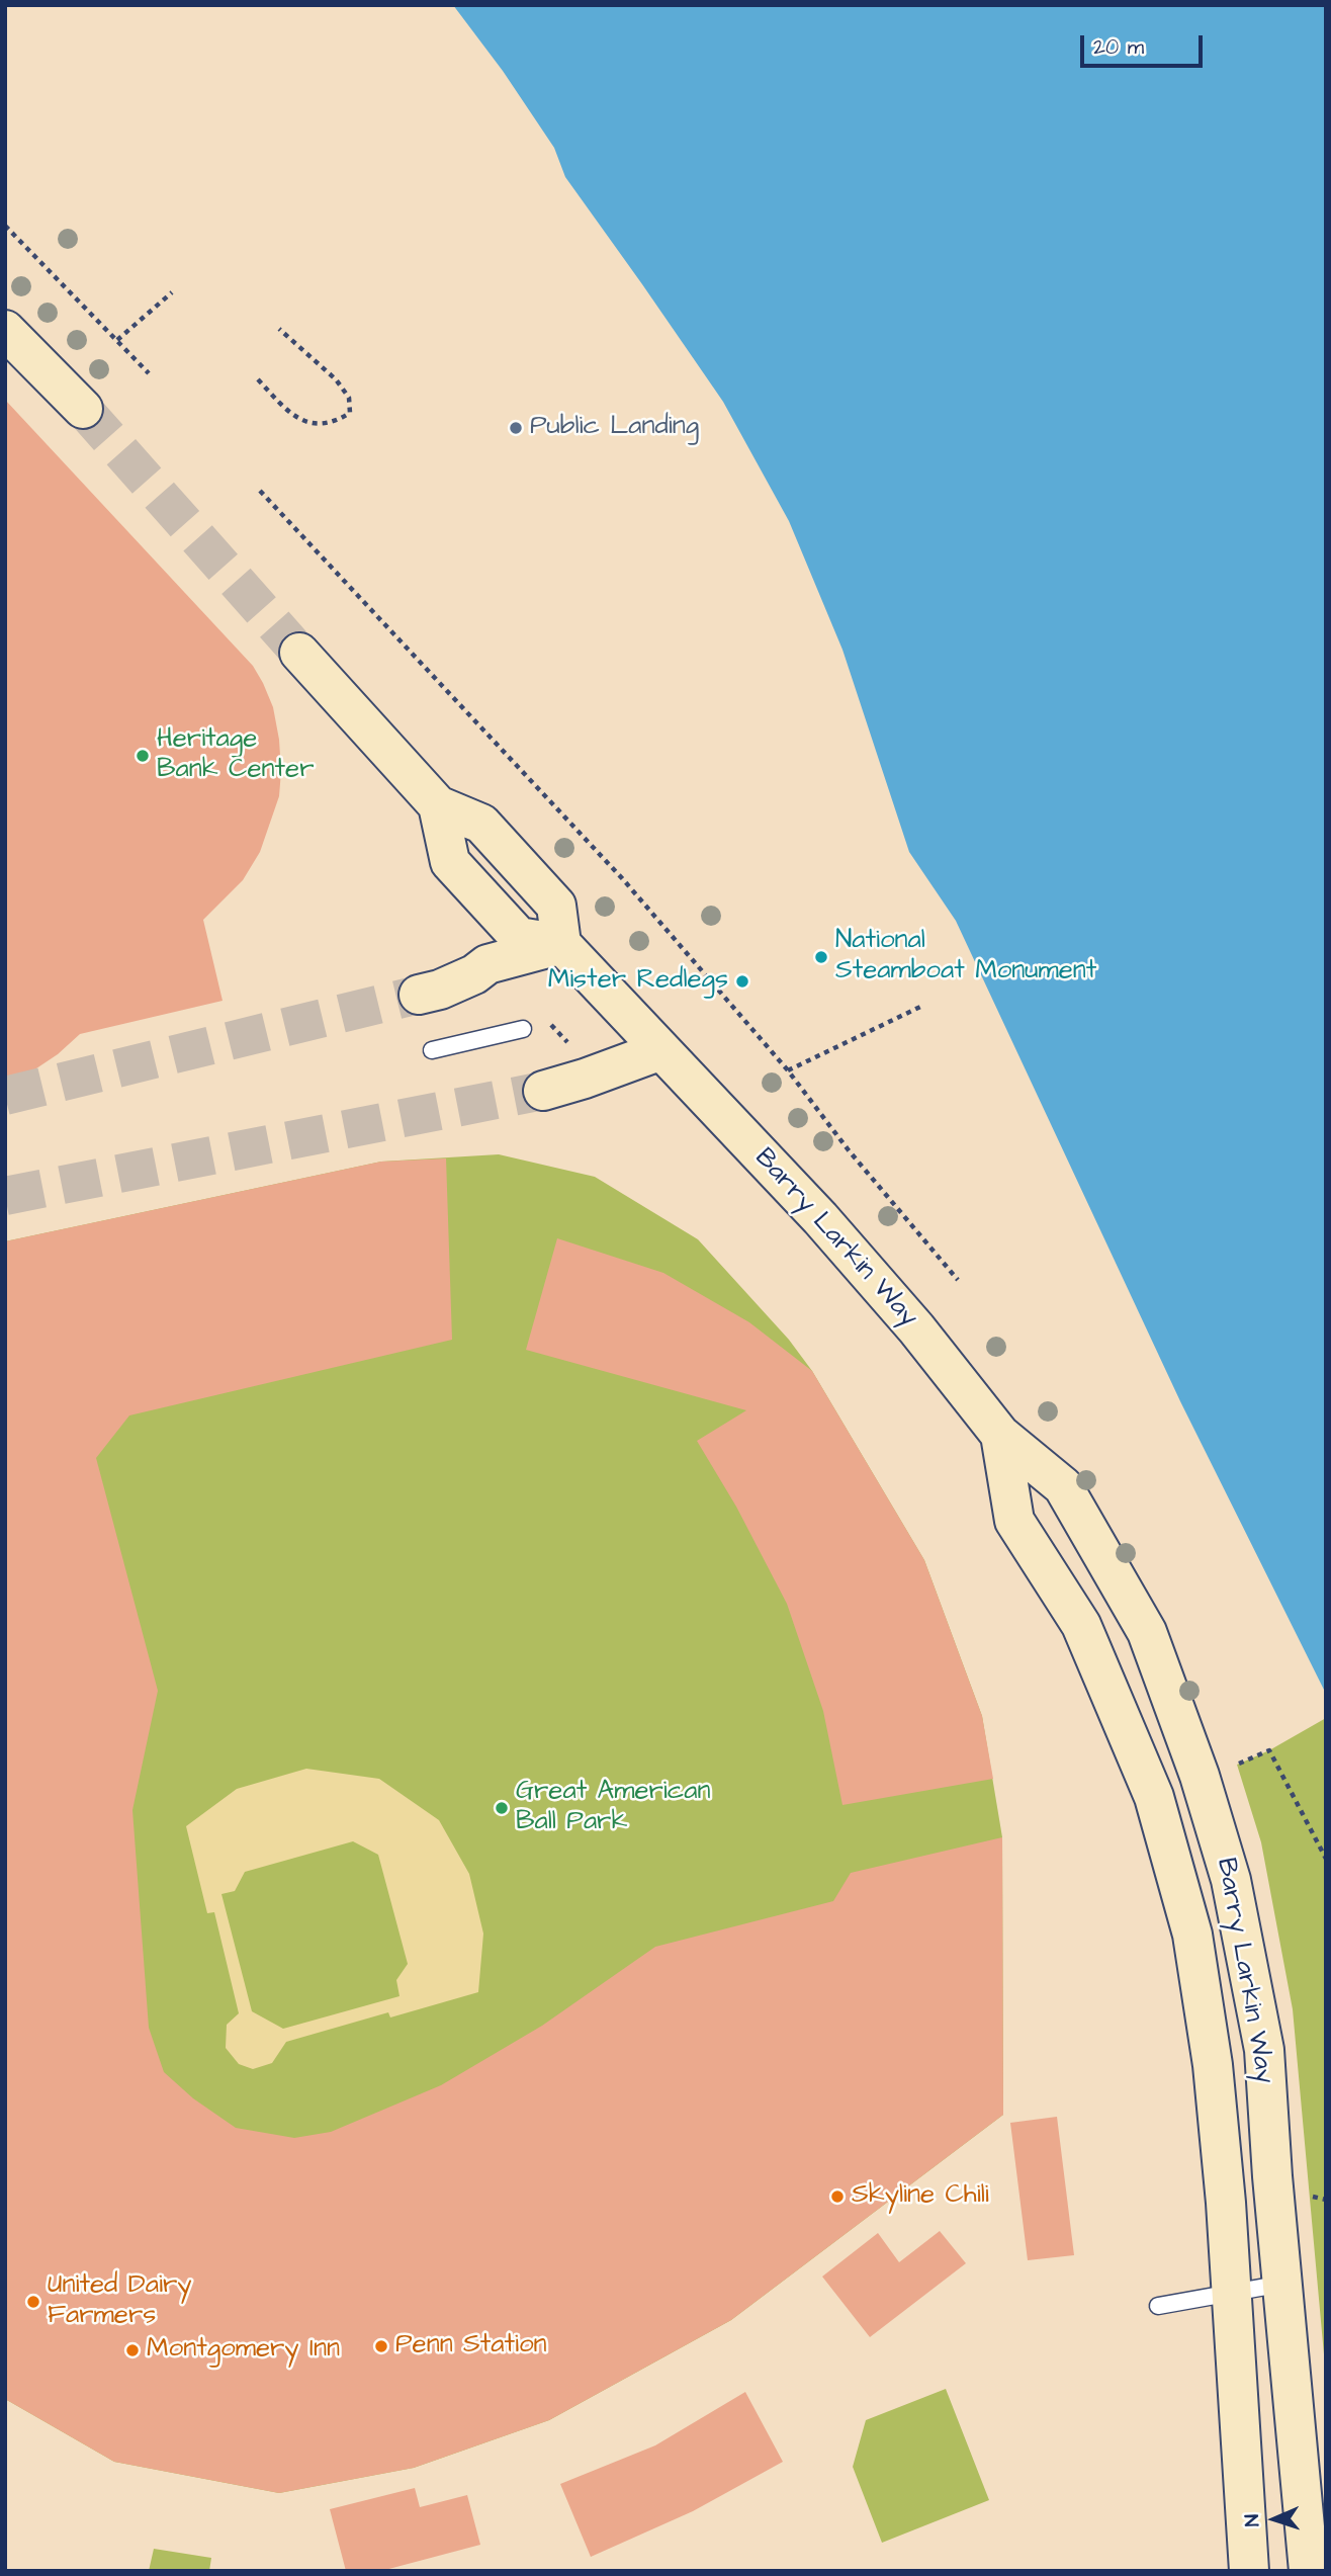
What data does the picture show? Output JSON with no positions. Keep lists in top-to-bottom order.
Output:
{
  "streets": {
    "main road": ["Barry Larkin Way"]
  },
  "places": [
    "Public Landing",
    "Heritage Bank Center",
    "National Steamboat Monument",
    "Mister Redlegs",
    "Great American Ball Park",
    "Skyline Chili",
    "United Dairy Farmers",
    "Penn Station",
    "Montgomery Inn"
  ],
  "scale_bar": "20 m",
  "north": "left"
}
